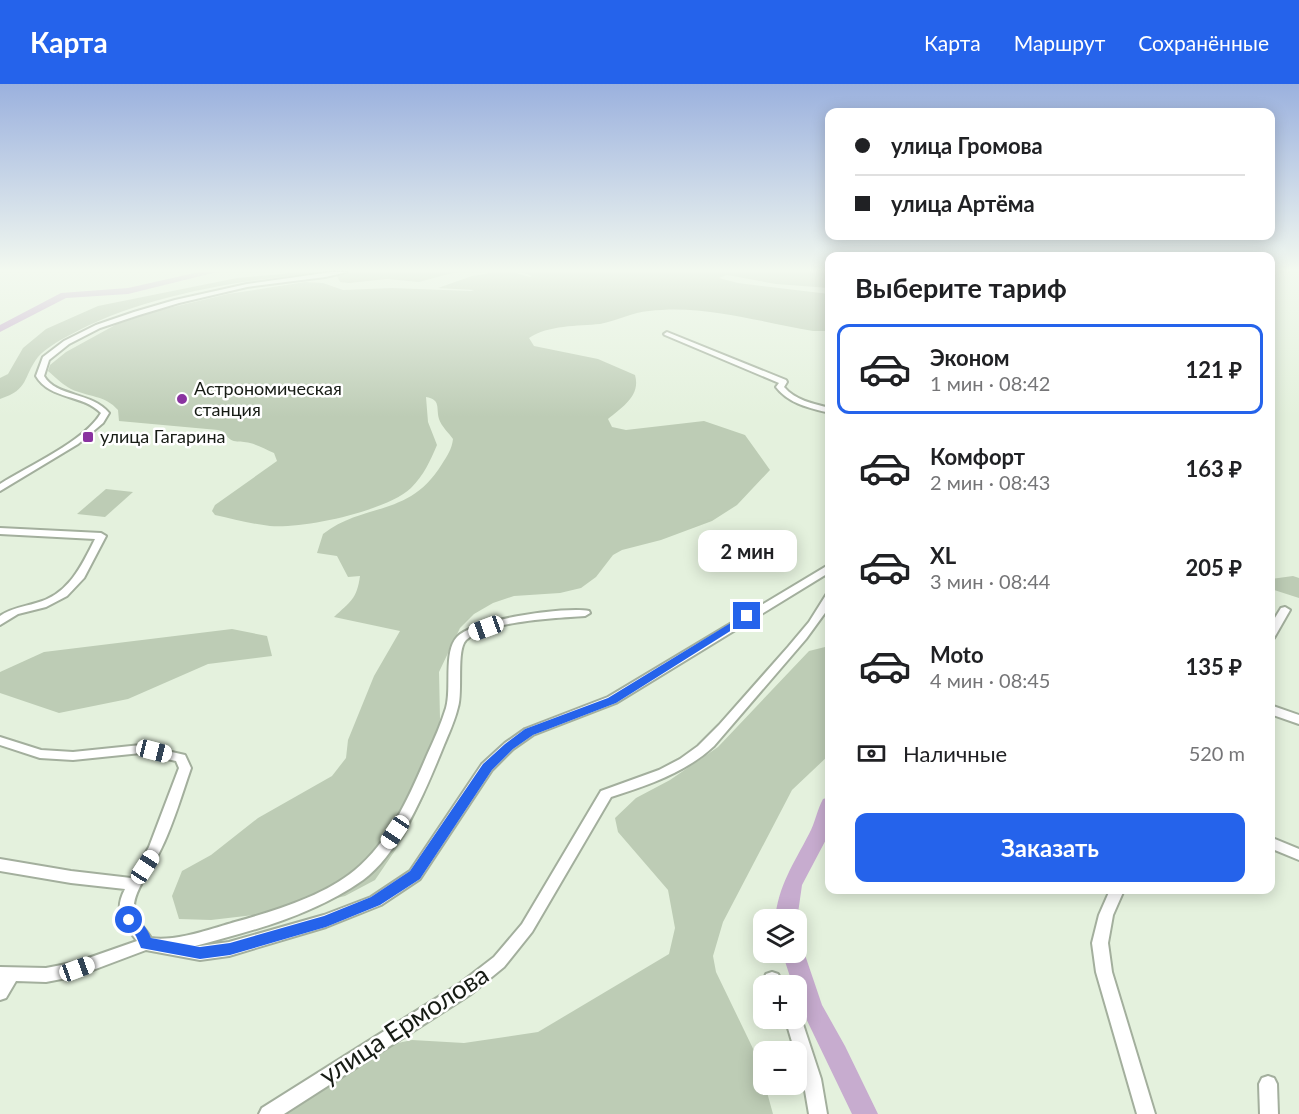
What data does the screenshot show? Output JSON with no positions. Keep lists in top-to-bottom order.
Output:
{
  "streets": {
    "street": ["улица Ермолова"]
  },
  "places": {
    "other": ["Астрономическая станция"],
    "transit": ["улица Гагарина"]
  },
  "page": {
    "header": "Карта",
    "nav": ["Карта", "Маршрут", "Сохранённые"],
    "banner": ["улица Громова", "улица Артёма"],
    "heading": "Выберите тариф",
    "list": [
      {
        "name": "Эконом",
        "note": "1 мин · 08:42",
        "value": "121 ₽"
      },
      {
        "name": "Комфорт",
        "note": "2 мин · 08:43",
        "value": "163 ₽"
      },
      {
        "name": "XL",
        "note": "3 мин · 08:44",
        "value": "205 ₽"
      },
      {
        "name": "Moto",
        "note": "4 мин · 08:45",
        "value": "135 ₽"
      }
    ],
    "bubble": "2 мин",
    "pay": ["Наличные", "520 m"],
    "buttons": "Заказать",
    "map_buttons": ["+", "−"]
  }
}
